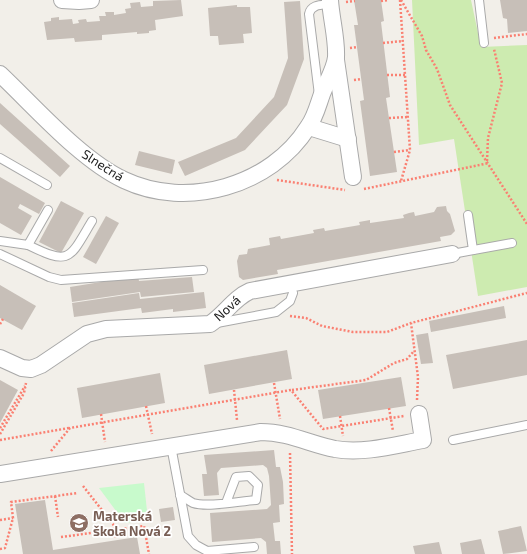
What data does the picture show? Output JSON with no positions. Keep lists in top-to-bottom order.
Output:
{
  "streets": {
    "street": ["Slnečná", "Nová"]
  },
  "places": {
    "school or university": ["Materská škola Nová 2"]
  }
}
